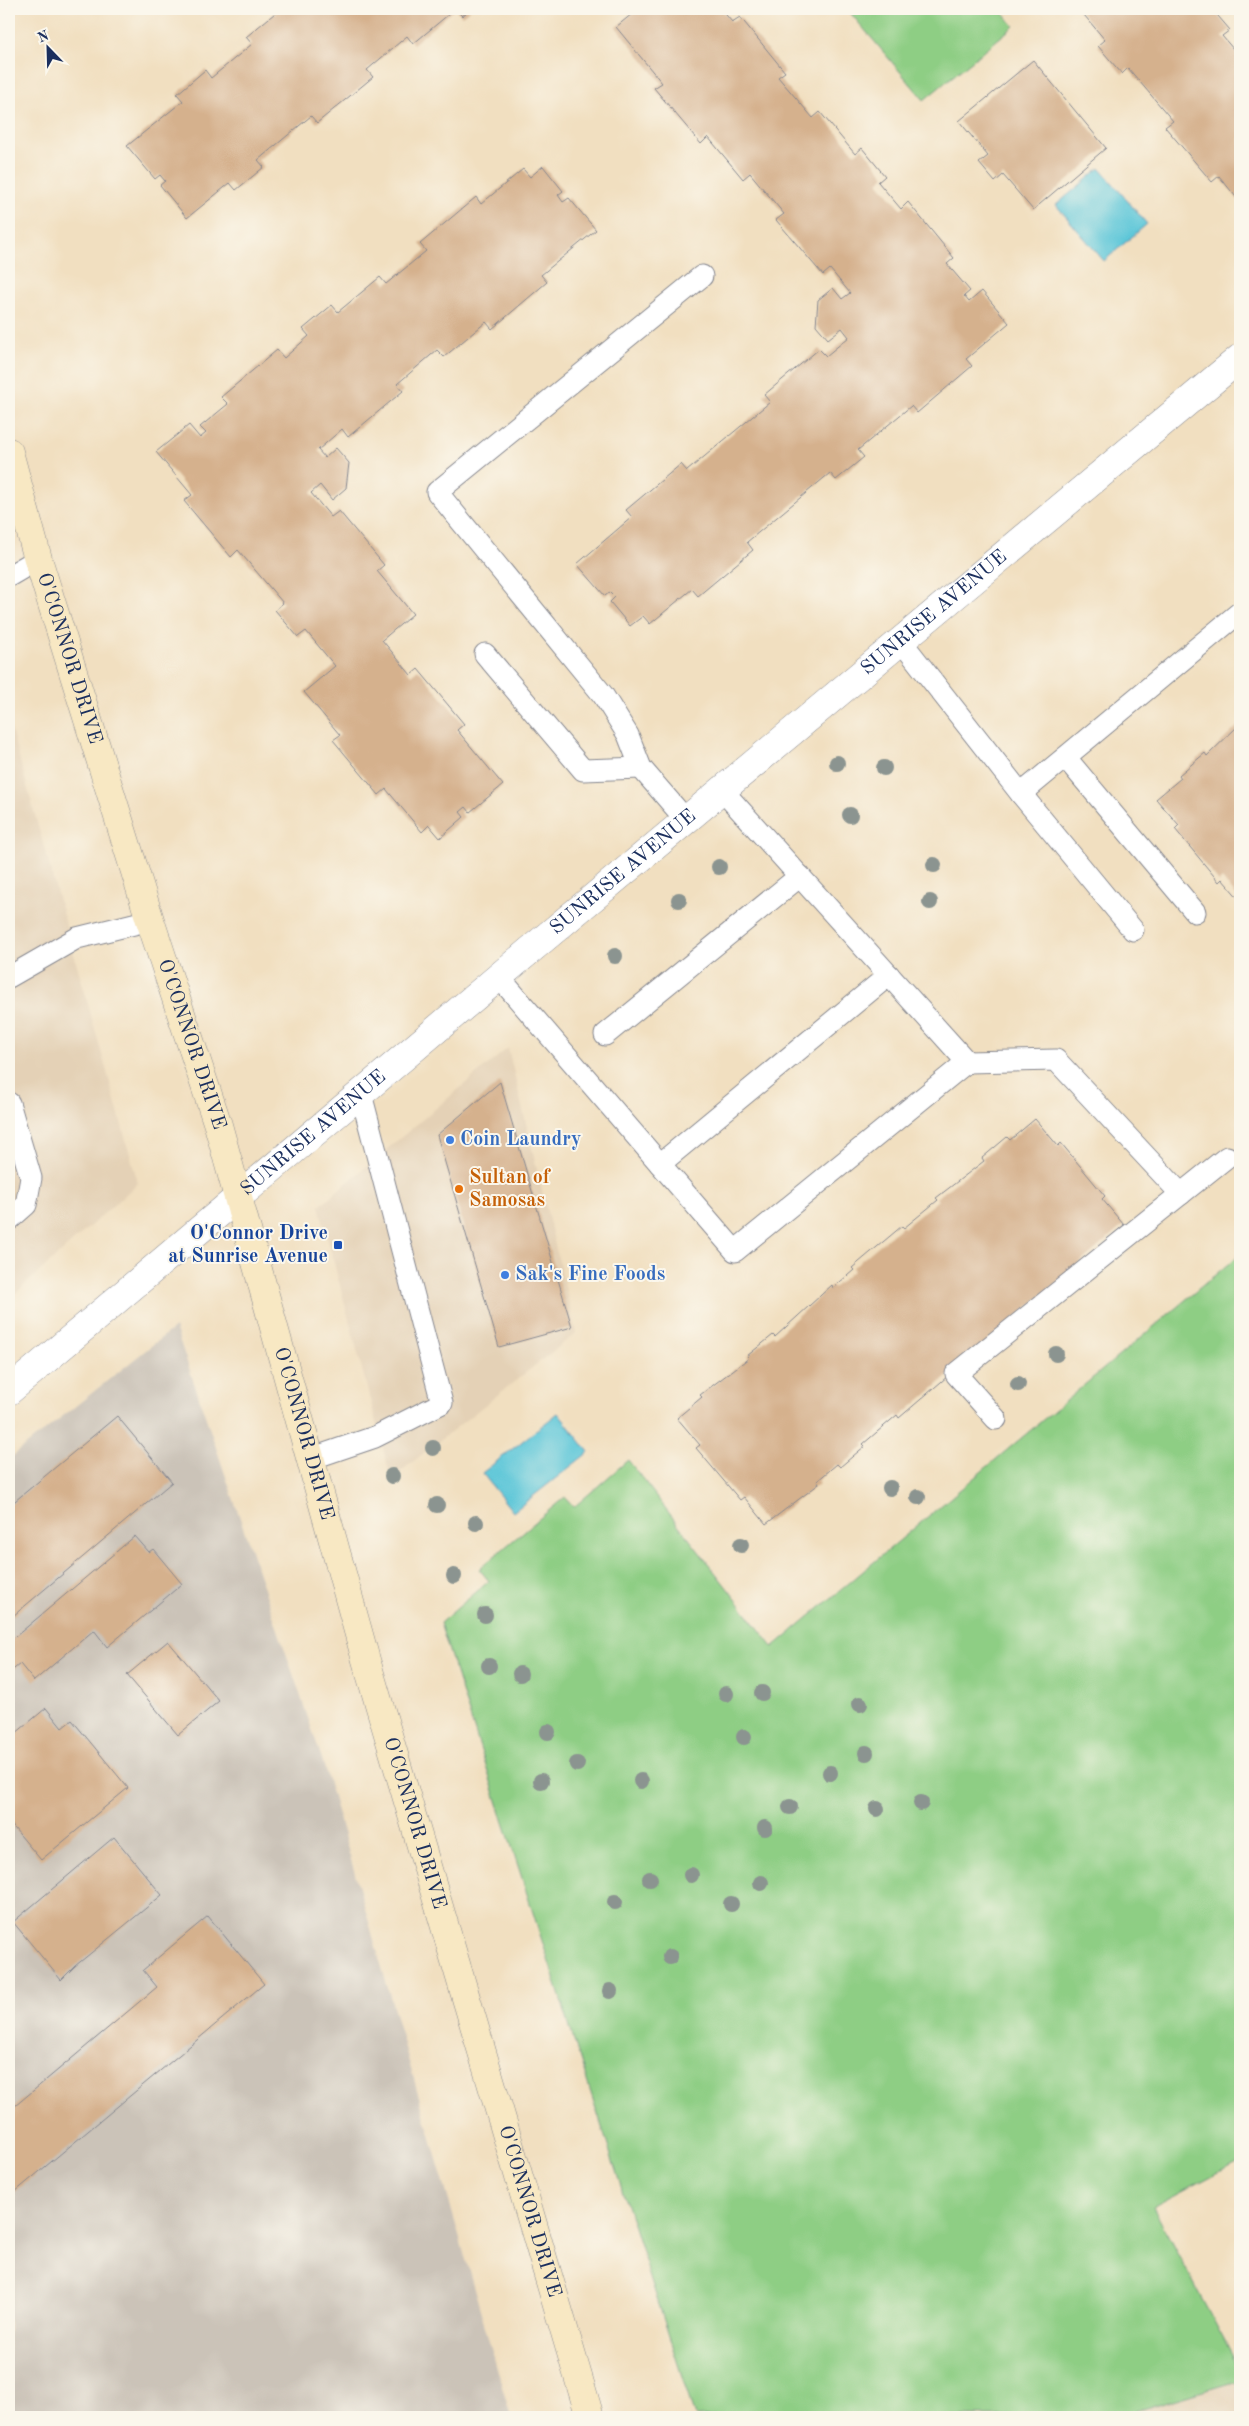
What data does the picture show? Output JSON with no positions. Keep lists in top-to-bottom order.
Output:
{
  "streets": {
    "main road": ["O'CONNOR DRIVE"],
    "street": ["SUNRISE AVENUE"]
  },
  "crossings": [
    ["SUNRISE AVENUE", "O'CONNOR DRIVE"]
  ],
  "places": {
    "other": ["Coin Laundry", "Sultan of Samosas", "Sak's Fine Foods"],
    "transit": ["O'Connor Drive at Sunrise Avenue"]
  },
  "north": "top left"
}
